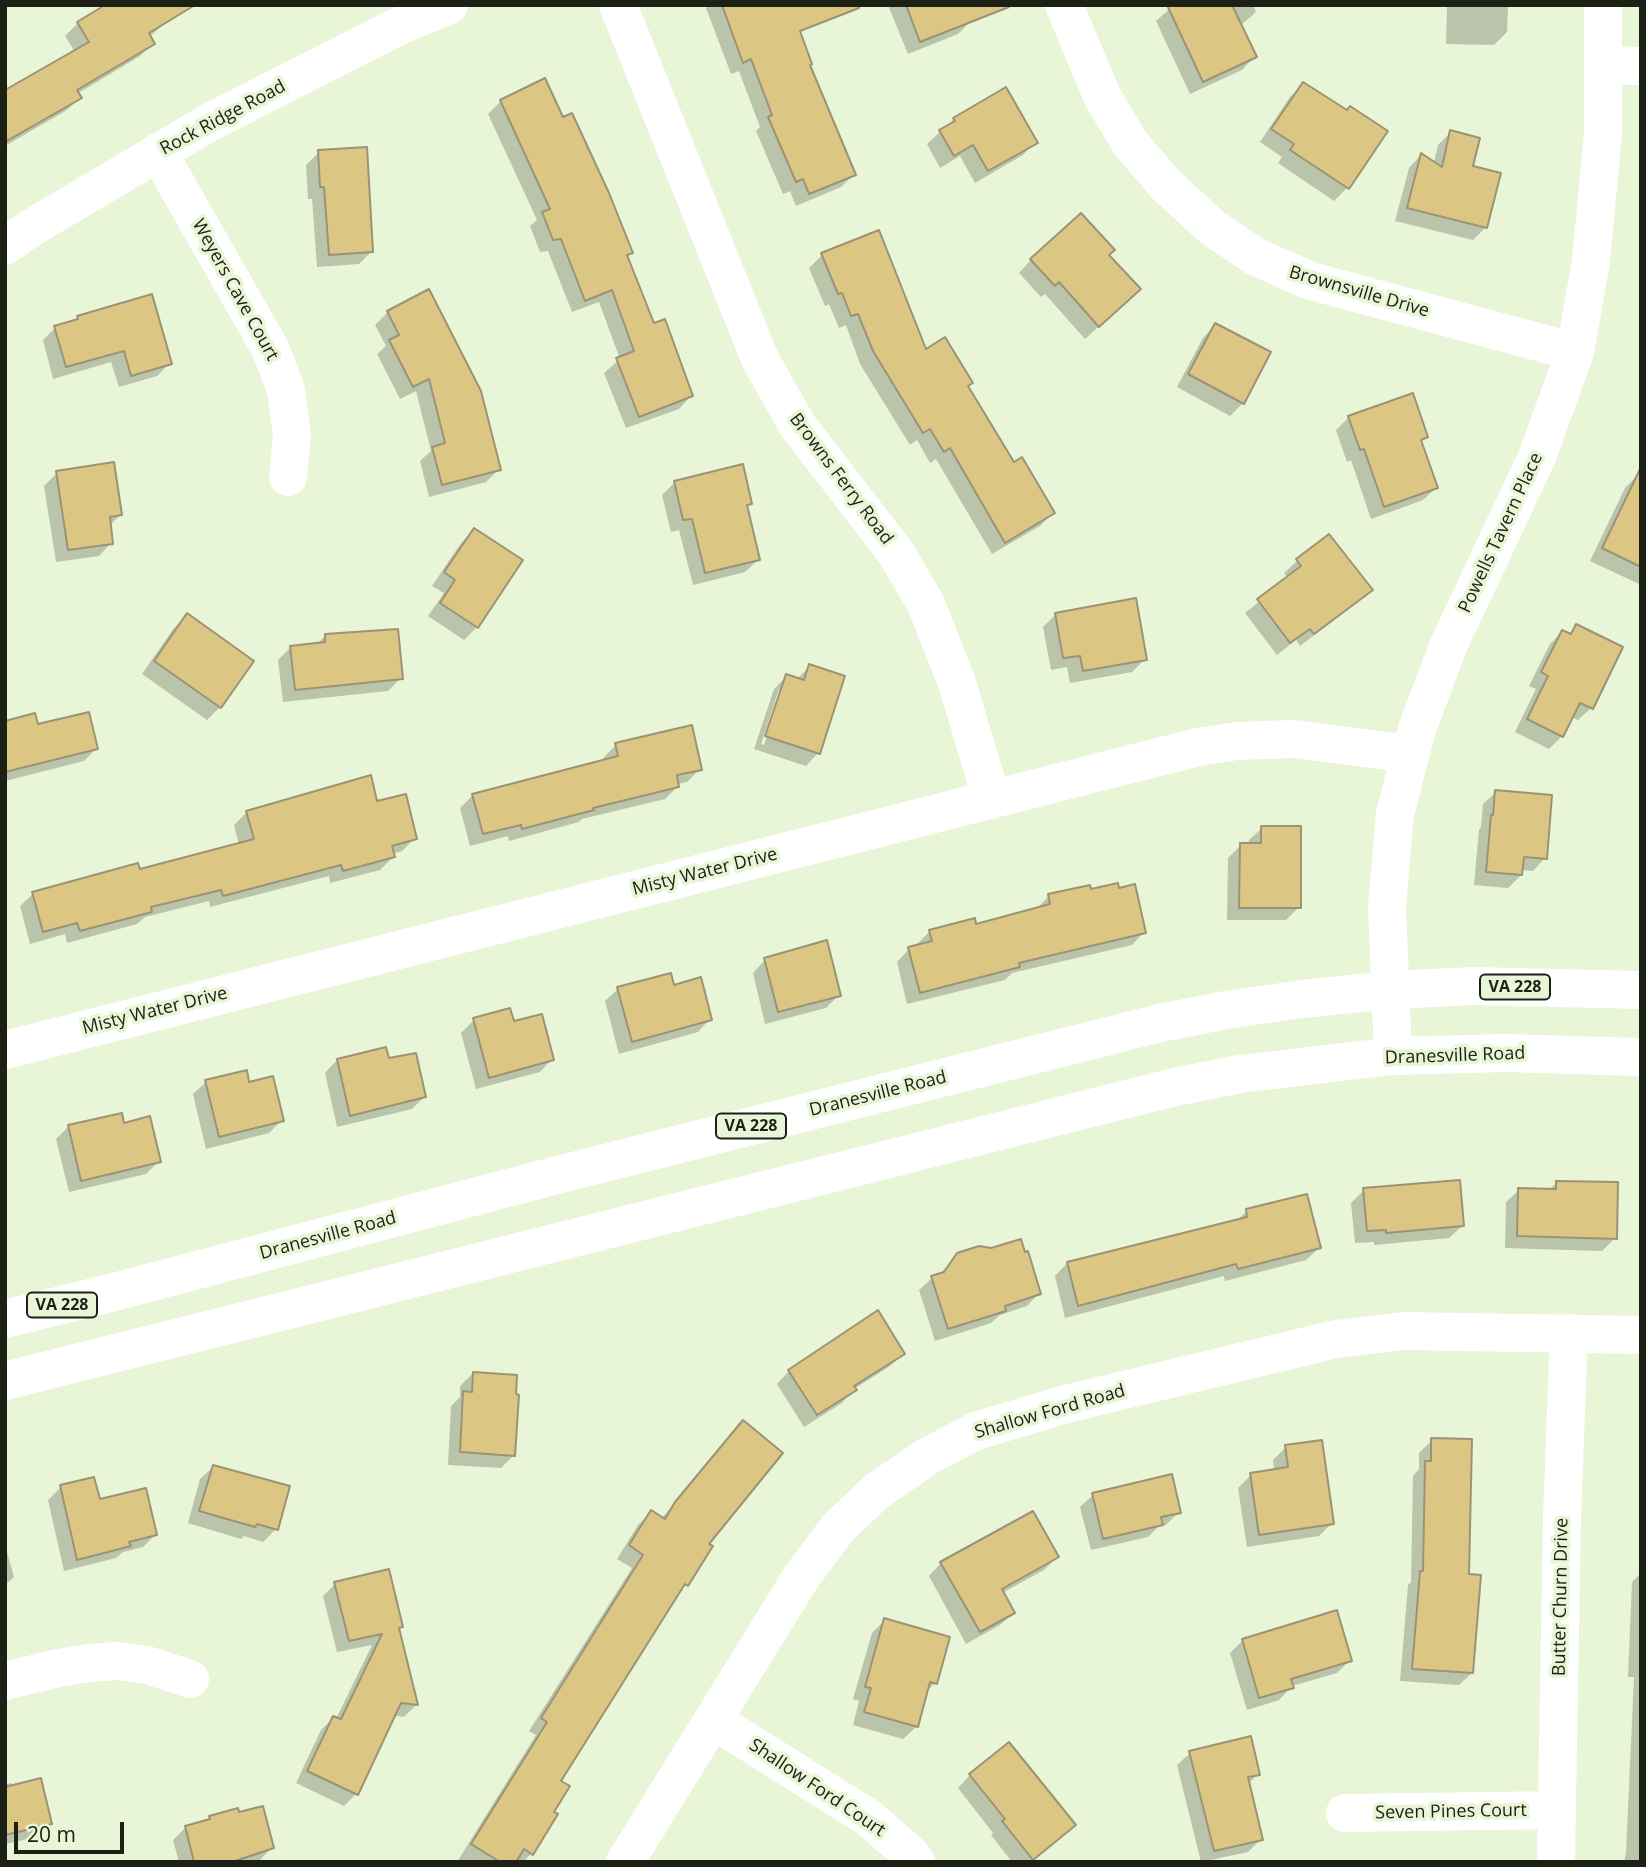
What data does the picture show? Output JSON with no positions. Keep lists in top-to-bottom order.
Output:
{
  "streets": {
    "street": [
      "Rock Ridge Road",
      "Weyers Cave Court",
      "Brownsville Drive",
      "Browns Ferry Road",
      "Powells Tavern Place",
      "Misty Water Drive",
      "VA 228",
      "Dranesville Road",
      "Shallow Ford Road",
      "Butter Churn Drive",
      "Shallow Ford Court",
      "Seven Pines Court"
    ]
  },
  "crossings": [
    ["Rock Ridge Road", "Weyers Cave Court"],
    ["Brownsville Drive", "Powells Tavern Place"],
    ["Browns Ferry Road", "Misty Water Drive"],
    ["Powells Tavern Place", "Misty Water Drive"],
    ["Powells Tavern Place", "Dranesville Road"],
    ["Shallow Ford Road", "Butter Churn Drive"],
    ["Shallow Ford Road", "Shallow Ford Court"],
    ["Butter Churn Drive", "Seven Pines Court"]
  ],
  "scale_bar": "20 m"
}
